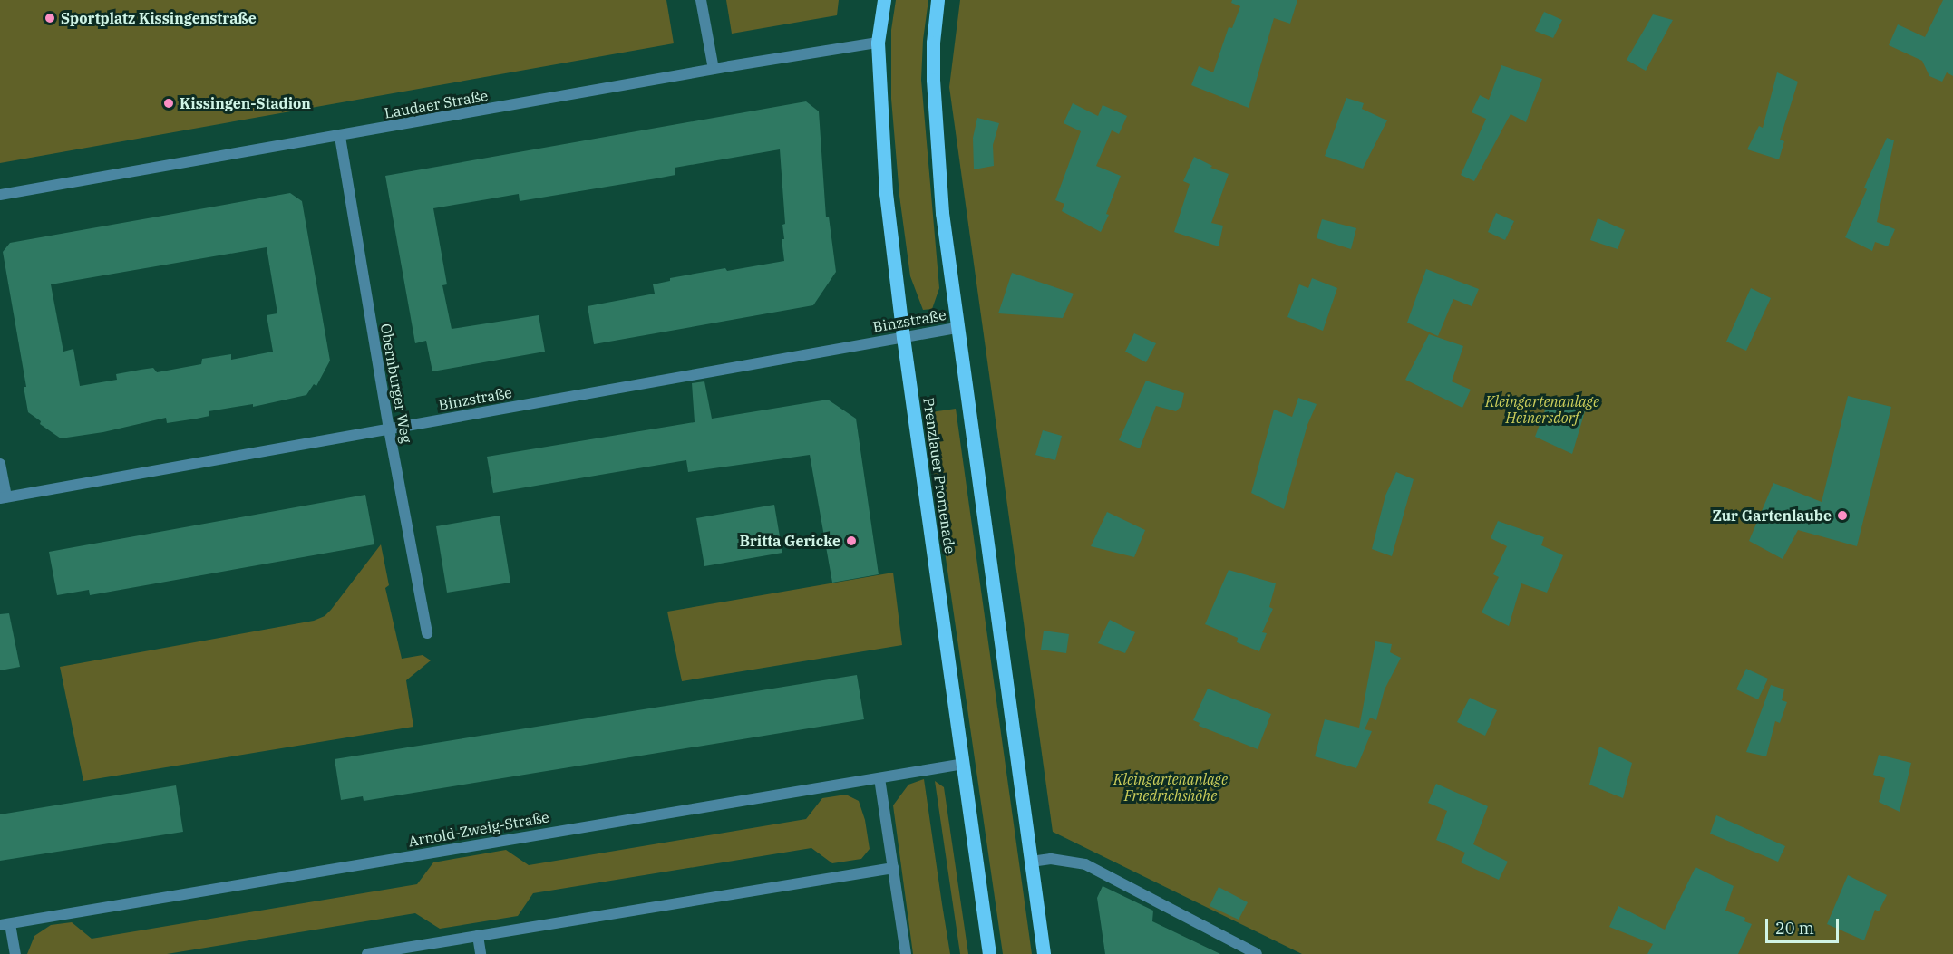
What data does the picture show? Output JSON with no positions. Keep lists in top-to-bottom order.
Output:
{
  "streets": {
    "main road": ["Prenzlauer Promenade"],
    "street": [
      "Laudaer Straße",
      "Binzstraße",
      "Obernburger Weg",
      "Arnold-Zweig-Straße"
    ]
  },
  "crossings": [
    ["Laudaer Straße", "Obernburger Weg"],
    ["Laudaer Straße", "Prenzlauer Promenade"],
    ["Binzstraße", "Obernburger Weg"],
    ["Binzstraße", "Prenzlauer Promenade"],
    ["Prenzlauer Promenade", "Arnold-Zweig-Straße"]
  ],
  "parks": ["Kleingartenanlage Heinersdorf", "Kleingartenanlage Friedrichshöhe"],
  "places": [
    "Sportplatz Kissingenstraße",
    "Kissingen-Stadion",
    "Zur Gartenlaube",
    "Britta Gericke"
  ],
  "scale_bar": "20 m"
}
